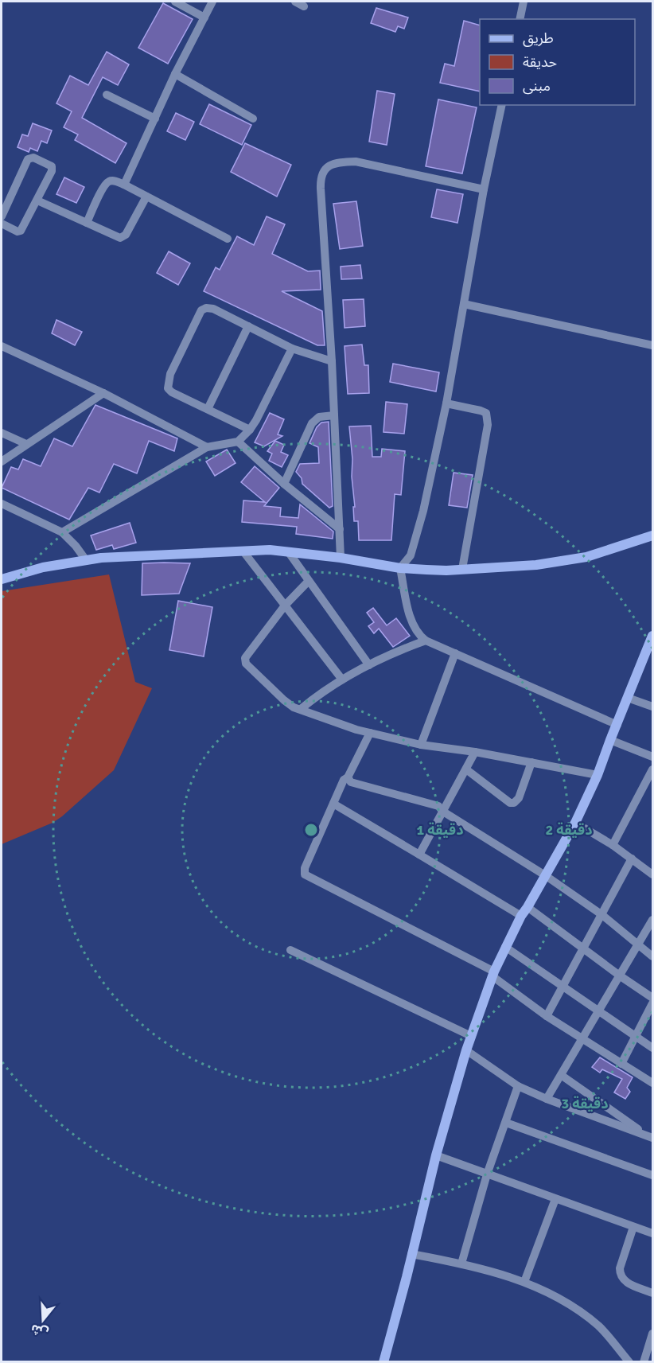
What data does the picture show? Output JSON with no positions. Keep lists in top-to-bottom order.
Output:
{
  "legend": ["طريق", "حديقة", "مبنى"],
  "north": "bottom",
  "rings": ["1 دقيقة", "2 دقيقة", "3 دقيقة"]
}
